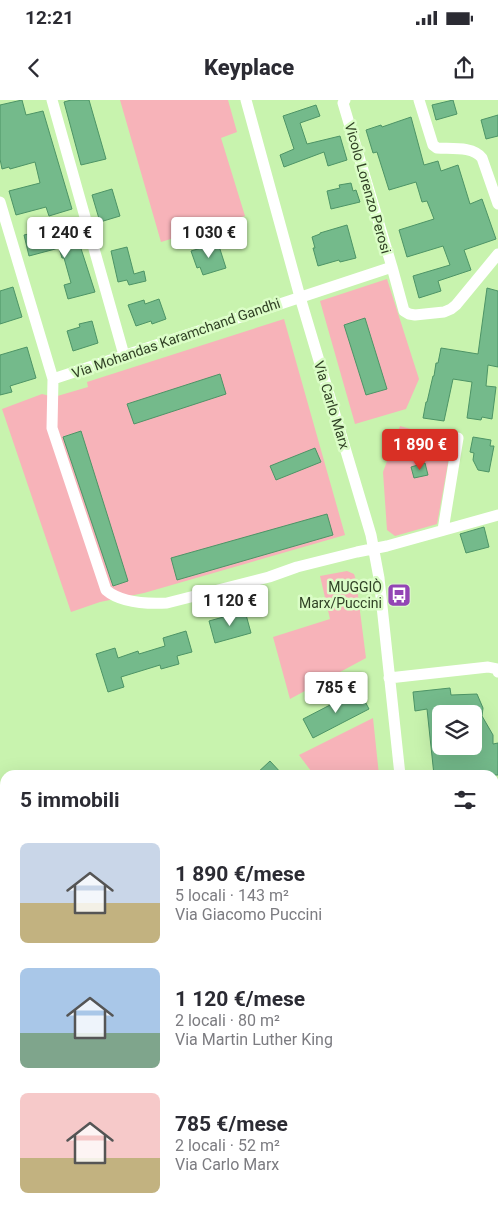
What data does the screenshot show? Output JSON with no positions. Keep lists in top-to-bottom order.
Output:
{
  "streets": {
    "street": ["Vicolo Lorenzo Perosi", "Via Mohandas Karamchand Gandhi", "Via Carlo Marx"]
  },
  "crossings": [
    ["Vicolo Lorenzo Perosi", "Via Mohandas Karamchand Gandhi"],
    ["Vicolo Lorenzo Perosi", "Via Carlo Marx"],
    ["Via Mohandas Karamchand Gandhi", "Via Carlo Marx"]
  ],
  "places": {
    "bus stop": ["MUGGIÒ Marx/Puccini"]
  },
  "page": {
    "status": "12:21",
    "header": "Keyplace",
    "price": [
      "1 240 €",
      "1 030 €",
      "1 890 €",
      "1 120 €",
      "785 €"
    ],
    "heading": "5 immobili",
    "list": [
      {
        "name": "1 890 €/mese",
        "note": "5 locali · 143 m² · Via Giacomo Puccini"
      },
      {
        "name": "1 120 €/mese",
        "note": "2 locali · 80 m² · Via Martin Luther King"
      },
      {
        "name": "785 €/mese",
        "note": "2 locali · 52 m² · Via Carlo Marx"
      }
    ]
  }
}
